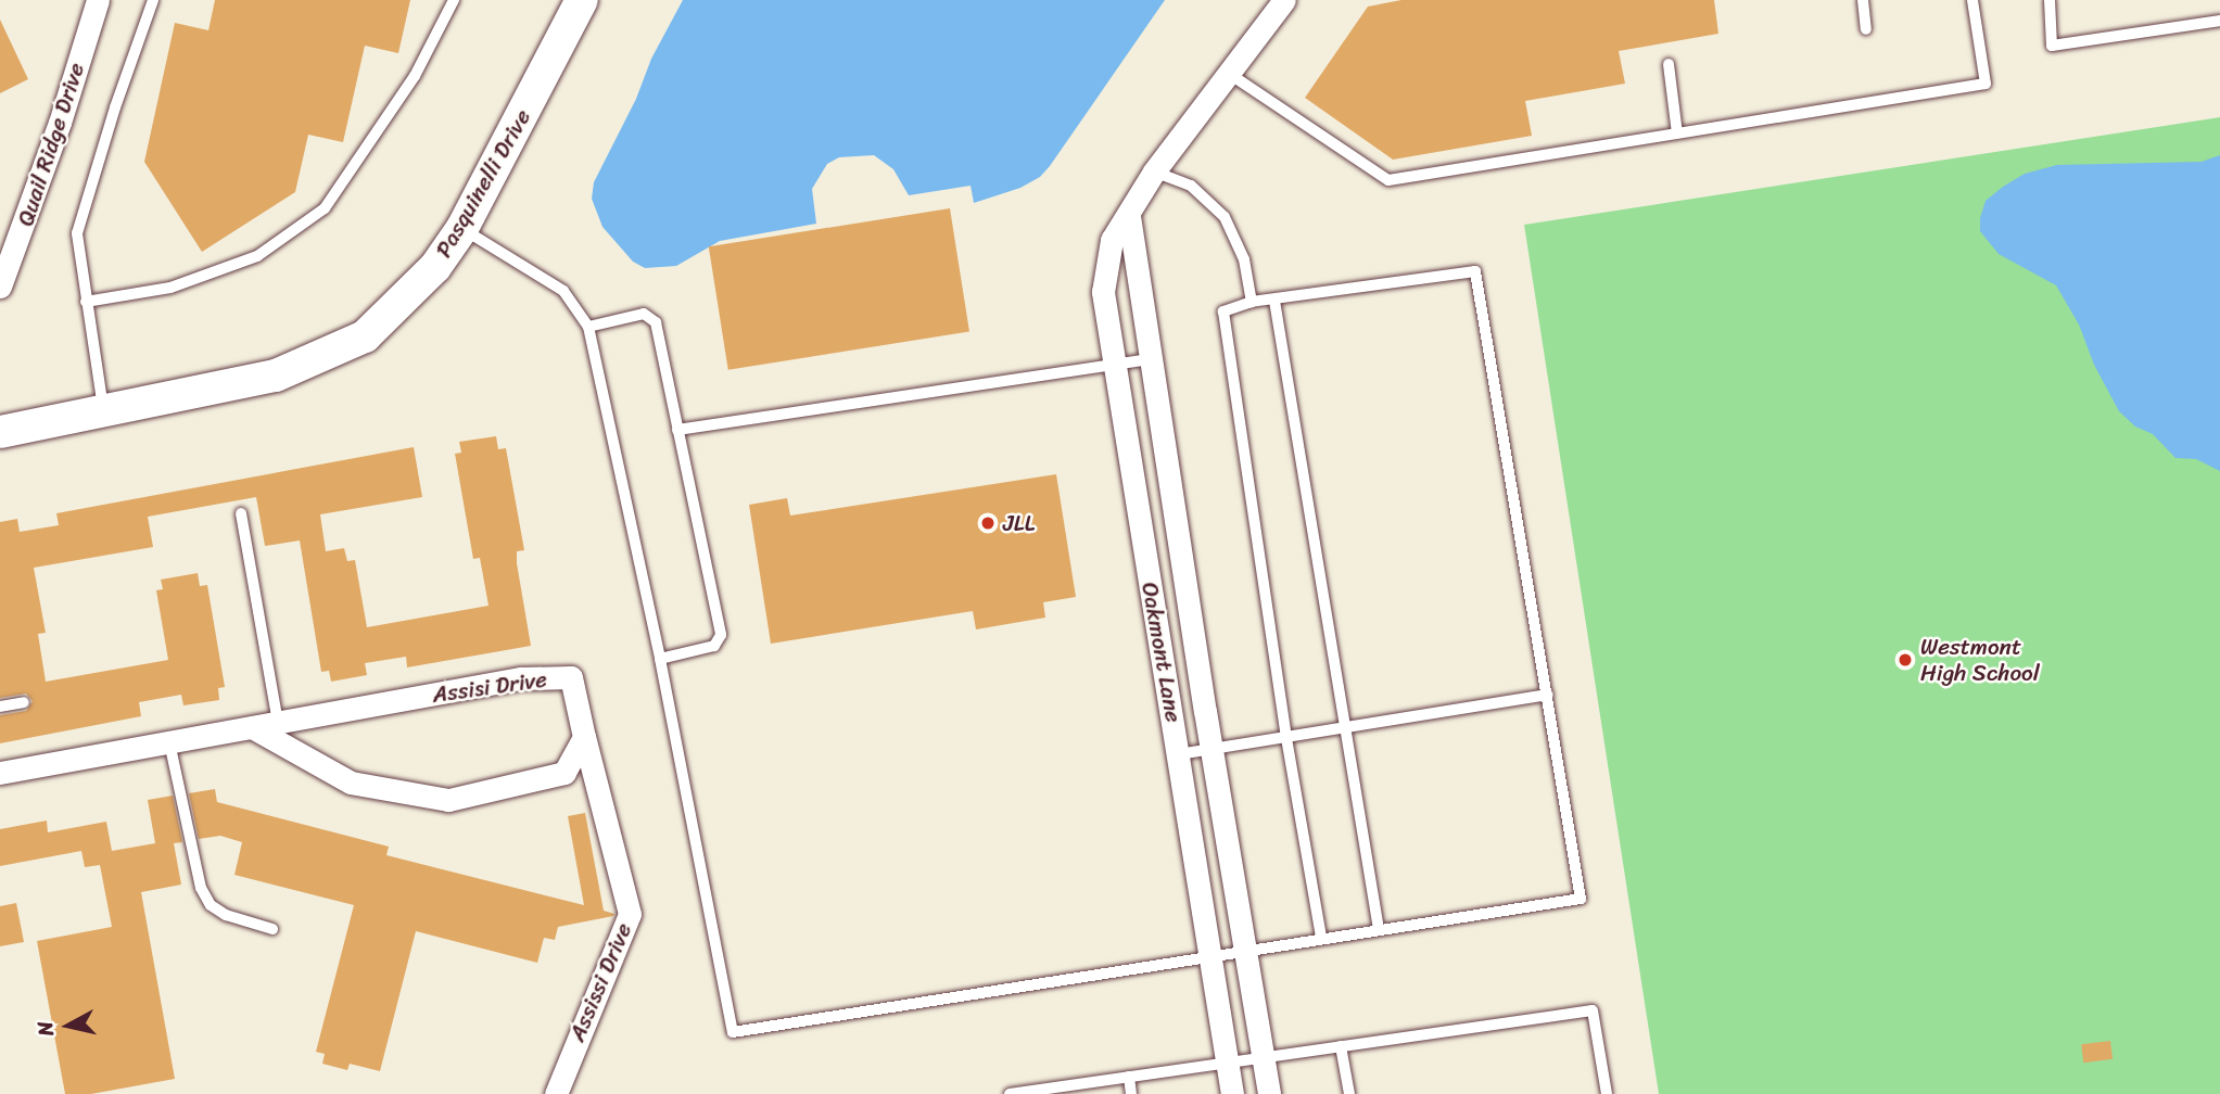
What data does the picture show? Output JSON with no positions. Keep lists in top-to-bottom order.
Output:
{
  "streets": {
    "street": [
      "Quail Ridge Drive",
      "Pasquinelli Drive",
      "Oakmont Lane",
      "Assisi Drive",
      "Assissi Drive"
    ]
  },
  "crossings": [
    ["Assisi Drive", "Assissi Drive"]
  ],
  "places": ["JLL", "Westmont High School"],
  "north": "left"
}
